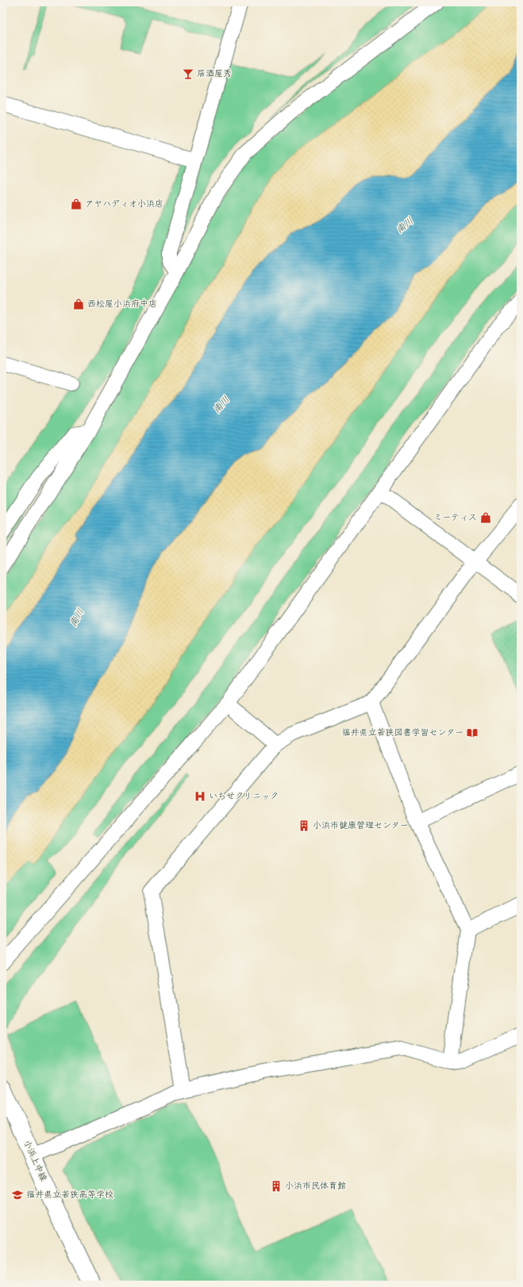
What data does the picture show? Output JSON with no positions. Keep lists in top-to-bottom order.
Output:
{
  "streets": {
    "main road": ["小浜上中線"]
  },
  "water": ["南川"],
  "places": {
    "bar": ["居酒屋秀"],
    "shop": ["アヤハディオ小浜店", "西松屋小浜府中店", "ミーティス"],
    "library": ["福井県立若狭図書学習センター"],
    "hospital": ["いちせクリニック"],
    "building": ["小浜市健康管理センター", "小浜市民体育館"],
    "school or university": ["福井県立若狭高等学校"]
  }
}
